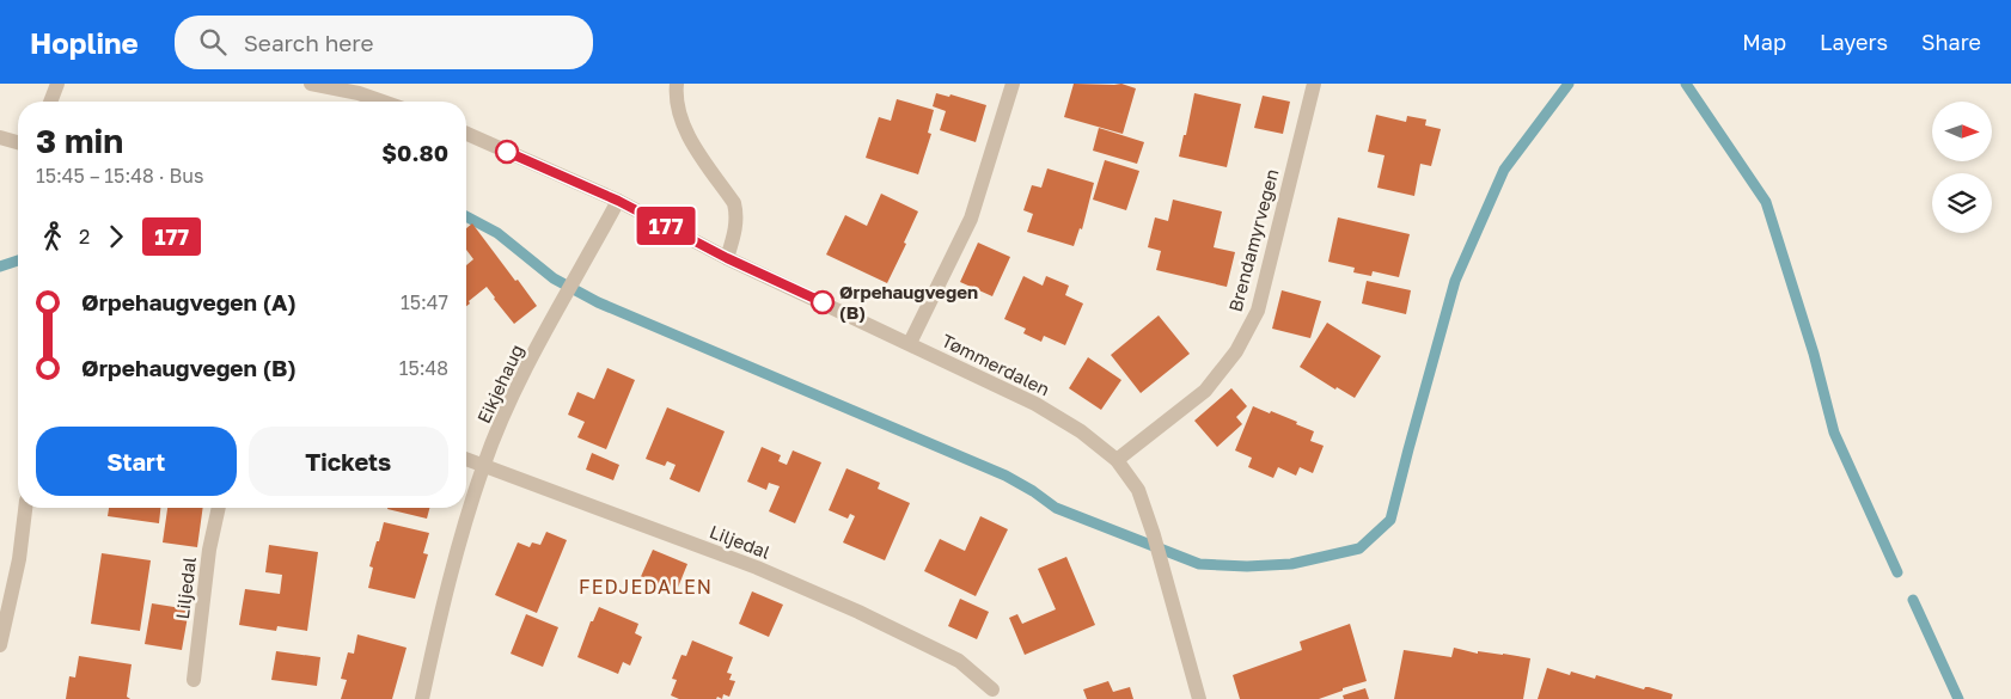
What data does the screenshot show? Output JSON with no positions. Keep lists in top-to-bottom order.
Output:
{
  "streets": {
    "street": [
      "Brendamyrvegen",
      "Tømmerdalen",
      "Eikjehaug",
      "Liljedal"
    ]
  },
  "crossings": [
    ["Brendamyrvegen", "Tømmerdalen"],
    ["Tømmerdalen", "Eikjehaug"],
    ["Eikjehaug", "Liljedal"]
  ],
  "districts": ["FEDJEDALEN"],
  "places": ["Ørpehaugvegen (B)"],
  "lines": ["bus line 177"],
  "north": "right",
  "page": {
    "header": "Hopline",
    "search": "Search here",
    "nav": ["Map", "Layers", "Share"],
    "on_map": "177",
    "heading": ["3 min", "15:45 – 15:48 · Bus", "$0.80"],
    "legs": ["2", "177"],
    "list": [
      {
        "name": "Ørpehaugvegen (A)",
        "value": "15:47"
      },
      {
        "name": "Ørpehaugvegen (B)",
        "value": "15:48"
      }
    ],
    "buttons": ["Start", "Tickets"]
  }
}
